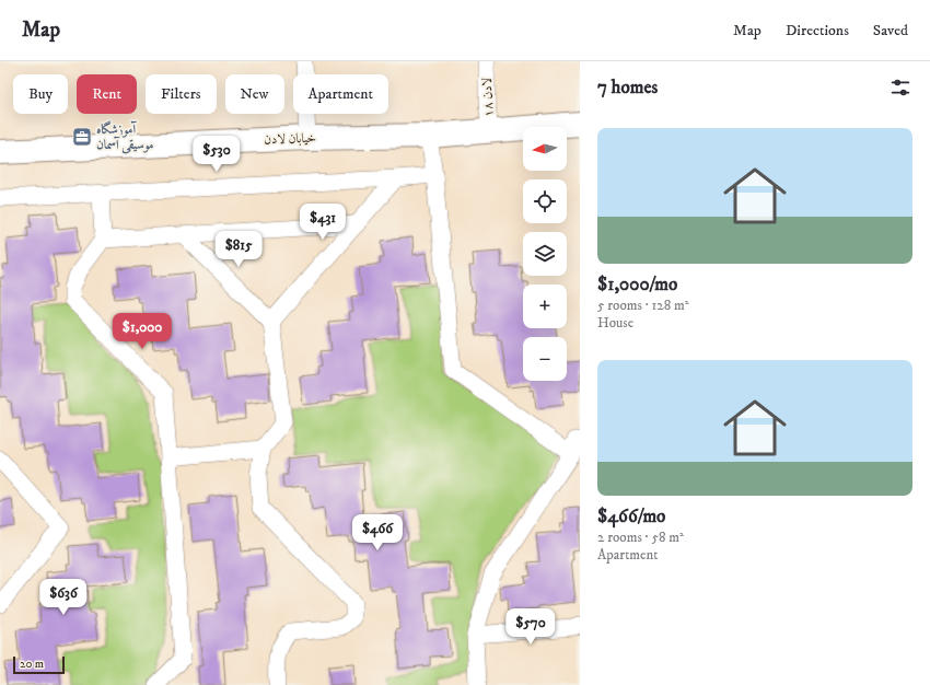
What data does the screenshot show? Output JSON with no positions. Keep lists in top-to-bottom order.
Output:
{
  "streets": {
    "street": ["۱۸ لادن", "خیابان لادن"]
  },
  "crossings": [
    ["۱۸ لادن", "خیابان لادن"]
  ],
  "places": {
    "office": ["آموزشگاه موسیقی آسمان"]
  },
  "scale_bar": "20 m",
  "north": "left",
  "page": {
    "header": "Map",
    "nav": ["Map", "Directions", "Saved"],
    "heading": "7 homes",
    "chip": [
      "Buy",
      "Rent",
      "Filters",
      "New",
      "Apartment"
    ],
    "list": [
      {
        "name": "$1,000/mo",
        "note": "5 rooms · 128 m² · House"
      },
      {
        "name": "$466/mo",
        "note": "2 rooms · 58 m² · Apartment"
      }
    ],
    "map_buttons": ["+", "−"],
    "price": [
      "$530",
      "$431",
      "$815",
      "$1,000",
      "$466",
      "$636",
      "$570"
    ],
    "scale": "20 m"
  }
}
